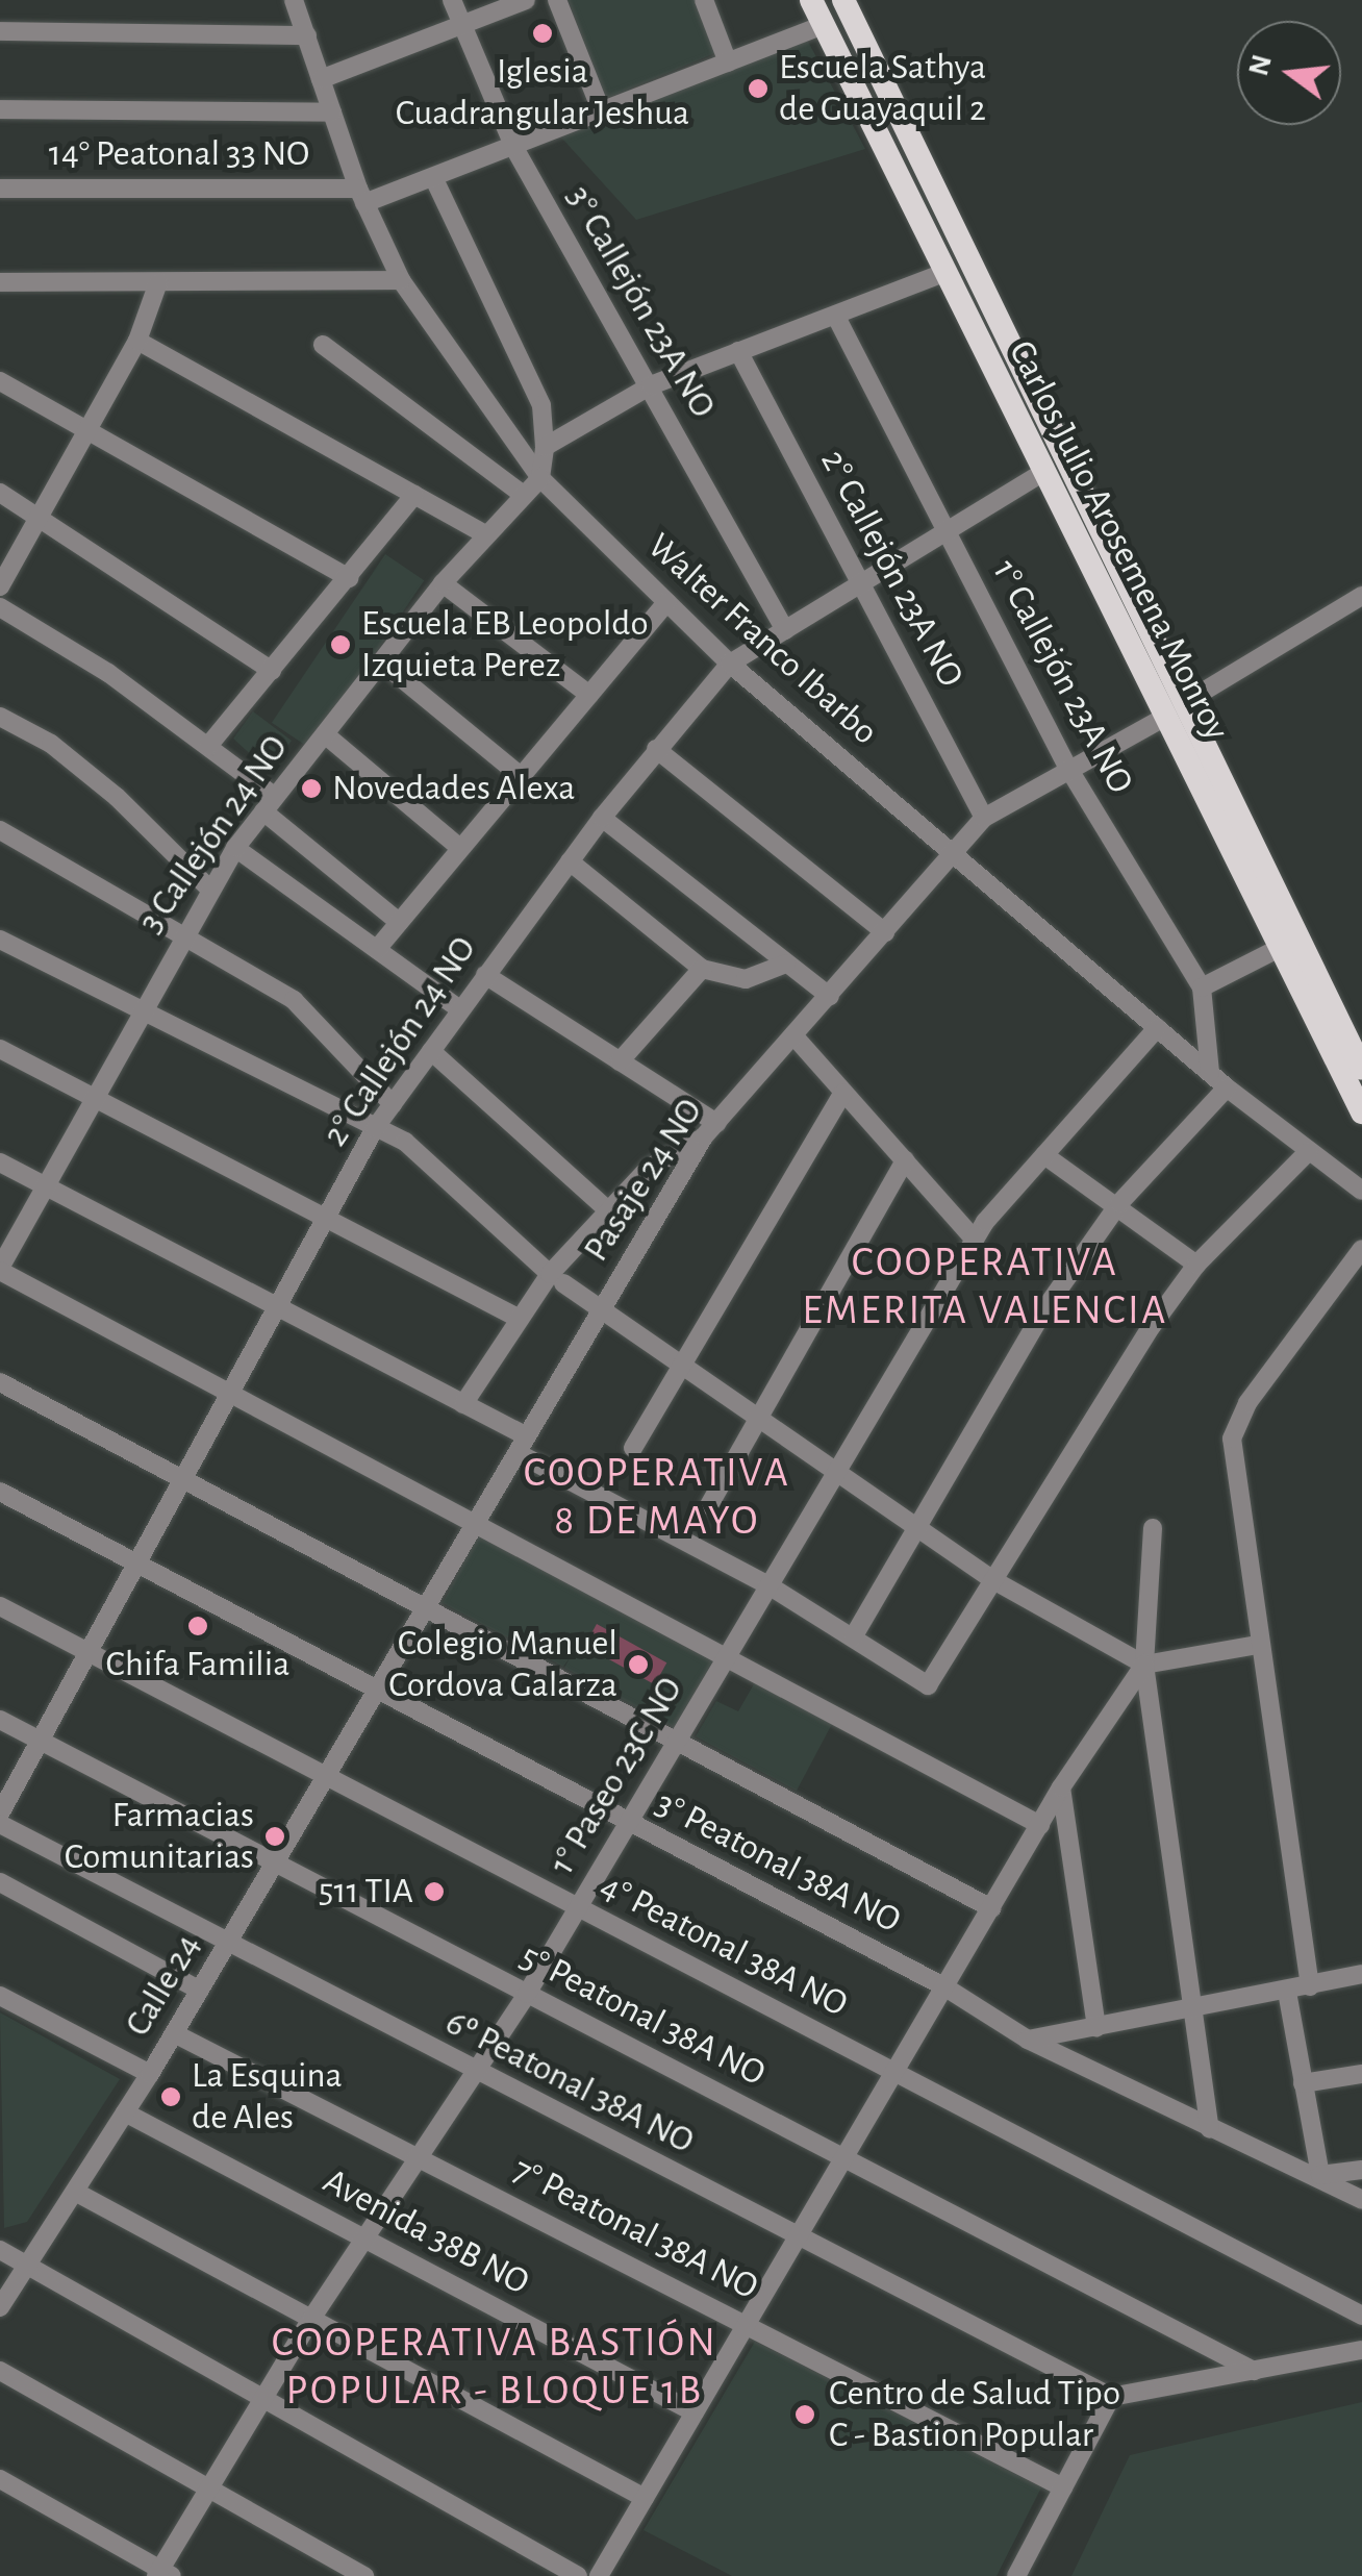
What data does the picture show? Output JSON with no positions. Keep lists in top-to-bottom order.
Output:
{
  "streets": {
    "main road": ["Carlos Julio Arosemena Monroy"],
    "street": [
      "14° Peatonal 33 NO",
      "3° Callejón 23A NO",
      "2° Callejón 23A NO",
      "Walter Franco Ibarbo",
      "1° Callejón 23A NO",
      "3 Callejón 24 NO",
      "2° Callejón 24 NO",
      "Pasaje 24 NO",
      "1° Paseo 23C NO",
      "3° Peatonal 38A NO",
      "4° Peatonal 38A NO",
      "Calle 24",
      "5° Peatonal 38A NO",
      "6º Peatonal 38A NO",
      "7° Peatonal 38A NO",
      "Avenida 38B NO"
    ]
  },
  "crossings": [
    ["14° Peatonal 33 NO", "3° Callejón 23A NO"],
    ["14° Peatonal 33 NO", "Carlos Julio Arosemena Monroy"],
    ["14° Peatonal 33 NO", "Walter Franco Ibarbo"],
    ["3° Callejón 23A NO", "2° Callejón 24 NO"],
    ["Carlos Julio Arosemena Monroy", "2° Callejón 24 NO"],
    ["Carlos Julio Arosemena Monroy", "Pasaje 24 NO"],
    ["2° Callejón 23A NO", "2° Callejón 24 NO"],
    ["2° Callejón 23A NO", "Pasaje 24 NO"],
    ["Walter Franco Ibarbo", "1° Callejón 23A NO"],
    ["Walter Franco Ibarbo", "3 Callejón 24 NO"],
    ["Walter Franco Ibarbo", "2° Callejón 24 NO"],
    ["Walter Franco Ibarbo", "Pasaje 24 NO"],
    ["Walter Franco Ibarbo", "1° Paseo 23C NO"],
    ["1° Callejón 23A NO", "2° Callejón 24 NO"],
    ["1° Callejón 23A NO", "Pasaje 24 NO"],
    ["2° Callejón 24 NO", "3° Peatonal 38A NO"],
    ["2° Callejón 24 NO", "4° Peatonal 38A NO"],
    ["2° Callejón 24 NO", "5° Peatonal 38A NO"],
    ["Pasaje 24 NO", "3° Peatonal 38A NO"],
    ["Pasaje 24 NO", "Calle 24"],
    ["1° Paseo 23C NO", "3° Peatonal 38A NO"],
    ["1° Paseo 23C NO", "4° Peatonal 38A NO"],
    ["1° Paseo 23C NO", "5° Peatonal 38A NO"],
    ["1° Paseo 23C NO", "6º Peatonal 38A NO"],
    ["1° Paseo 23C NO", "7° Peatonal 38A NO"],
    ["1° Paseo 23C NO", "Avenida 38B NO"],
    ["3° Peatonal 38A NO", "Calle 24"],
    ["4° Peatonal 38A NO", "Calle 24"],
    ["Calle 24", "5° Peatonal 38A NO"],
    ["Calle 24", "6º Peatonal 38A NO"],
    ["Calle 24", "7° Peatonal 38A NO"],
    ["Calle 24", "Avenida 38B NO"]
  ],
  "districts": ["COOPERATIVA EMERITA VALENCIA", "COOPERATIVA 8 DE MAYO", "COOPERATIVA BASTIÓN POPULAR - BLOQUE 1B"],
  "places": [
    "Iglesia Cuadrangular Jeshua",
    "Escuela Sathya de Guayaquil 2",
    "Escuela EB Leopoldo Izquieta Perez",
    "Novedades Alexa",
    "Chifa Familia",
    "Colegio Manuel Cordova Galarza",
    "Farmacias Comunitarias",
    "511 TIA",
    "La Esquina de Ales",
    "Centro de Salud Tipo C - Bastion Popular"
  ],
  "north": "left"
}
